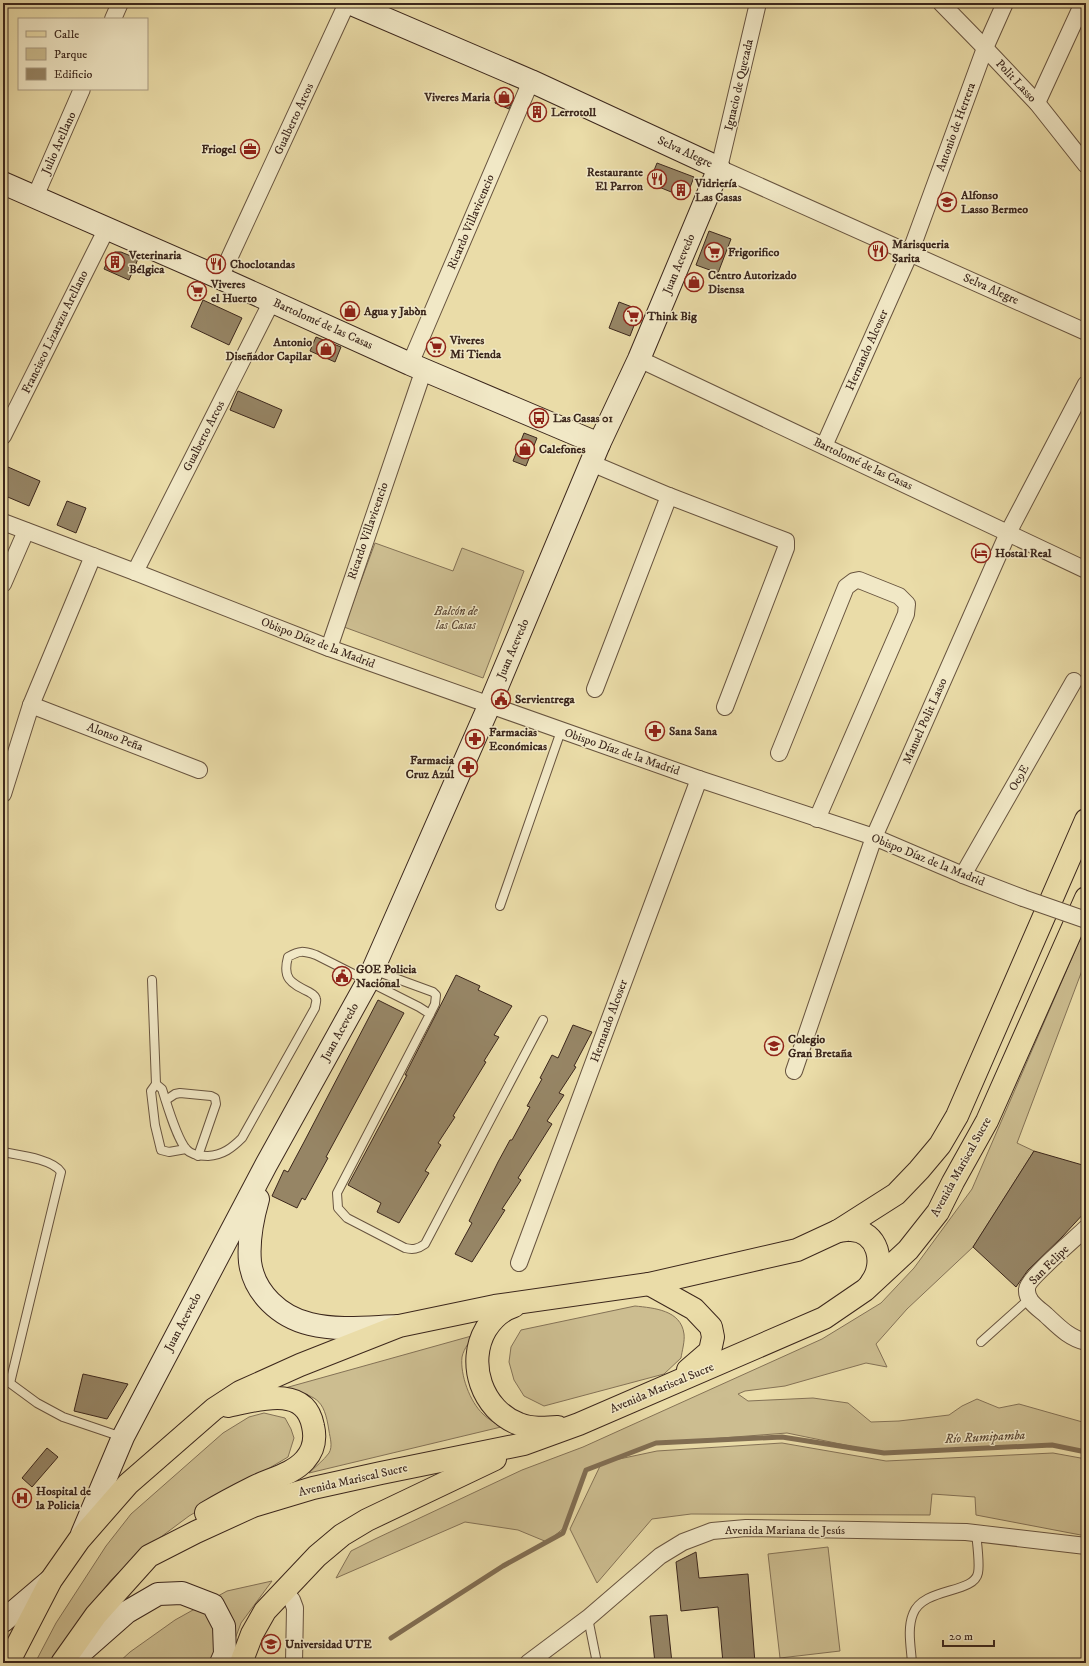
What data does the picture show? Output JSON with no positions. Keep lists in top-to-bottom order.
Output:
{
  "streets": {
    "main road": ["Avenida Mariscal Sucre"],
    "street": [
      "Polit Lasso",
      "Ignacio de Quezada",
      "Gualberto Arcos",
      "Antonio de Herrera",
      "Julio Arellano",
      "Selva Alegre",
      "Ricardo Villavicencio",
      "Juan Acevedo",
      "Bartolomé de las Casas",
      "Francisco Lizarazu Arellano",
      "Hernando Alcoser",
      "Obispo Díaz de la Madrid",
      "Manuel Polit Lasso",
      "Alonso Peña",
      "Oe9E",
      "San Felipe",
      "Avenida Mariana de Jesús"
    ]
  },
  "crossings": [
    ["Polit Lasso", "Antonio de Herrera"],
    ["Ignacio de Quezada", "Selva Alegre"],
    ["Ignacio de Quezada", "Juan Acevedo"],
    ["Gualberto Arcos", "Selva Alegre"],
    ["Gualberto Arcos", "Bartolomé de las Casas"],
    ["Gualberto Arcos", "Obispo Díaz de la Madrid"],
    ["Antonio de Herrera", "Selva Alegre"],
    ["Antonio de Herrera", "Hernando Alcoser"],
    ["Julio Arellano", "Bartolomé de las Casas"],
    ["Selva Alegre", "Ricardo Villavicencio"],
    ["Selva Alegre", "Juan Acevedo"],
    ["Selva Alegre", "Hernando Alcoser"],
    ["Ricardo Villavicencio", "Bartolomé de las Casas"],
    ["Ricardo Villavicencio", "Obispo Díaz de la Madrid"],
    ["Juan Acevedo", "Bartolomé de las Casas"],
    ["Juan Acevedo", "Obispo Díaz de la Madrid"],
    ["Bartolomé de las Casas", "Francisco Lizarazu Arellano"],
    ["Bartolomé de las Casas", "Hernando Alcoser"],
    ["Bartolomé de las Casas", "Manuel Polit Lasso"],
    ["Hernando Alcoser", "Obispo Díaz de la Madrid"],
    ["Obispo Díaz de la Madrid", "Manuel Polit Lasso"],
    ["Obispo Díaz de la Madrid", "Oe9E"]
  ],
  "water": ["Río Rumipamba"],
  "parks": ["Balcón de las Casas"],
  "places": {
    "shop": [
      "Viveres Maria",
      "Centro Autorizado Disensa",
      "Agua y Jabòn",
      "Antonio Diseñador Capilar",
      "Calefones"
    ],
    "building": ["Lerrotoll", "Vidriería Las Casas", "Veterinaria Bélgica"],
    "office": ["Friogel"],
    "restaurant": ["Restaurante El Parron", "Marisqueria Sarita", "Choclotandas"],
    "school or university": ["Alfonso Lasso Bermeo", "Colegio Gran Bretaña", "Universidad UTE"],
    "supermarket": [
      "Frigorifico",
      "Viveres el Huerto",
      "Think Big",
      "Viveres Mi Tienda"
    ],
    "bus stop": ["Las Casas 01"],
    "hotel": ["Hostal Real"],
    "public building": ["Servientrega", "GOE Policia Nacional"],
    "pharmacy": ["Sana Sana", "Farmacias Económicas", "Farmacia Cruz Azul"],
    "hospital": ["Hospital de la Policia"]
  },
  "legend": ["Calle", "Parque", "Edificio"],
  "scale_bar": "20 m"
}
